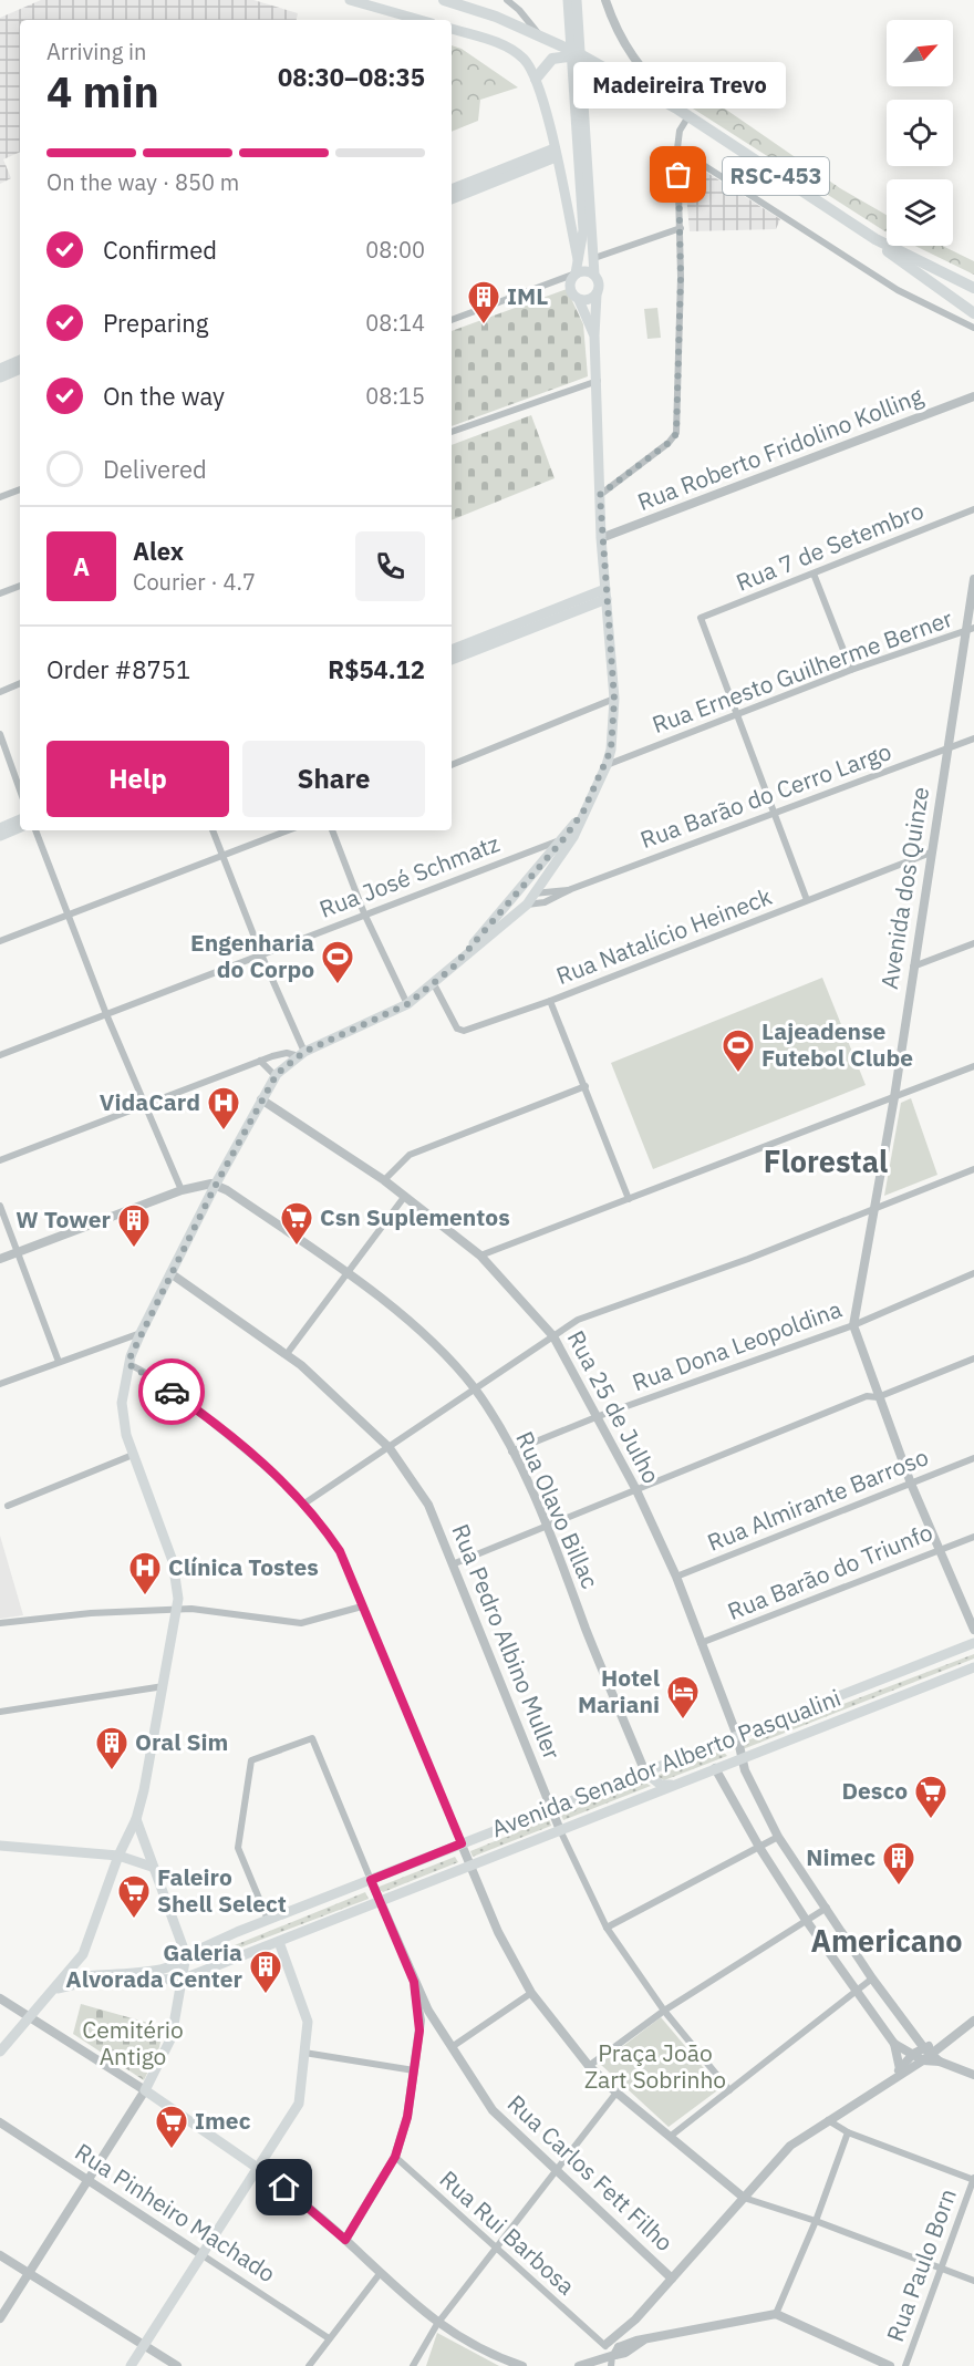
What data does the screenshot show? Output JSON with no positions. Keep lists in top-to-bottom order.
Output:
{
  "streets": {
    "highway": ["RSC-453"],
    "main road": ["Avenida Senador Alberto Pasqualini"],
    "street": [
      "Rua Roberto Fridolino Kolling",
      "Rua 7 de Setembro",
      "Rua Ernesto Guilherme Berner",
      "Rua Barão do Cerro Largo",
      "Rua José Schmatz",
      "Avenida dos Quinze",
      "Rua Natalício Heineck",
      "Rua Dona Leopoldina",
      "Rua 25 de Julho",
      "Rua Almirante Barroso",
      "Rua Olavo Billac",
      "Rua Barão do Triunfo",
      "Rua Pedro Albino Muller",
      "Rua Carlos Fett Filho",
      "Rua Pinheiro Machado",
      "Rua Rui Barbosa",
      "Rua Paulo Born"
    ]
  },
  "crossings": [
    ["Rua 7 de Setembro", "Rua Ernesto Guilherme Berner"],
    ["Rua Ernesto Guilherme Berner", "Avenida dos Quinze"],
    ["Rua Barão do Cerro Largo", "Avenida dos Quinze"],
    ["Avenida dos Quinze", "Rua Natalício Heineck"],
    ["Avenida dos Quinze", "Rua Dona Leopoldina"],
    ["Avenida dos Quinze", "Rua Almirante Barroso"],
    ["Avenida dos Quinze", "Rua Barão do Triunfo"],
    ["Rua Dona Leopoldina", "Rua 25 de Julho"],
    ["Rua Dona Leopoldina", "Rua Olavo Billac"],
    ["Rua 25 de Julho", "Rua Almirante Barroso"],
    ["Rua 25 de Julho", "Rua Barão do Triunfo"],
    ["Rua 25 de Julho", "Avenida Senador Alberto Pasqualini"],
    ["Rua Olavo Billac", "Avenida Senador Alberto Pasqualini"],
    ["Rua Pedro Albino Muller", "Avenida Senador Alberto Pasqualini"]
  ],
  "districts": ["Florestal", "Americano"],
  "parks": ["Cemitério Antigo", "Praça João Zart Sobrinho"],
  "places": {
    "other": ["Madeireira Trevo"],
    "building": [
      "IML",
      "W Tower",
      "Oral Sim",
      "Nimec",
      "Galeria Alvorada Center"
    ],
    "sports": ["Engenharia do Corpo", "Lajeadense Futebol Clube"],
    "hospital": ["VidaCard", "Clínica Tostes"],
    "supermarket": [
      "Csn Suplementos",
      "Desco",
      "Faleiro Shell Select",
      "Imec"
    ],
    "hotel": ["Hotel Mariani"]
  },
  "north": "top right",
  "page": {
    "heading": ["4 min", "Arriving in", "08:30–08:35"],
    "panel": [
      "Alex",
      "Courier · 4.7",
      "Order #8751",
      "R$54.12"
    ],
    "bubble": "Madeireira Trevo",
    "bar": "On the way · 850 m",
    "list": [
      ["Confirmed", "08:00"],
      ["Preparing", "08:14"],
      ["On the way", "08:15"],
      "Delivered"
    ],
    "round": "A",
    "buttons": ["Help", "Share"]
  }
}
